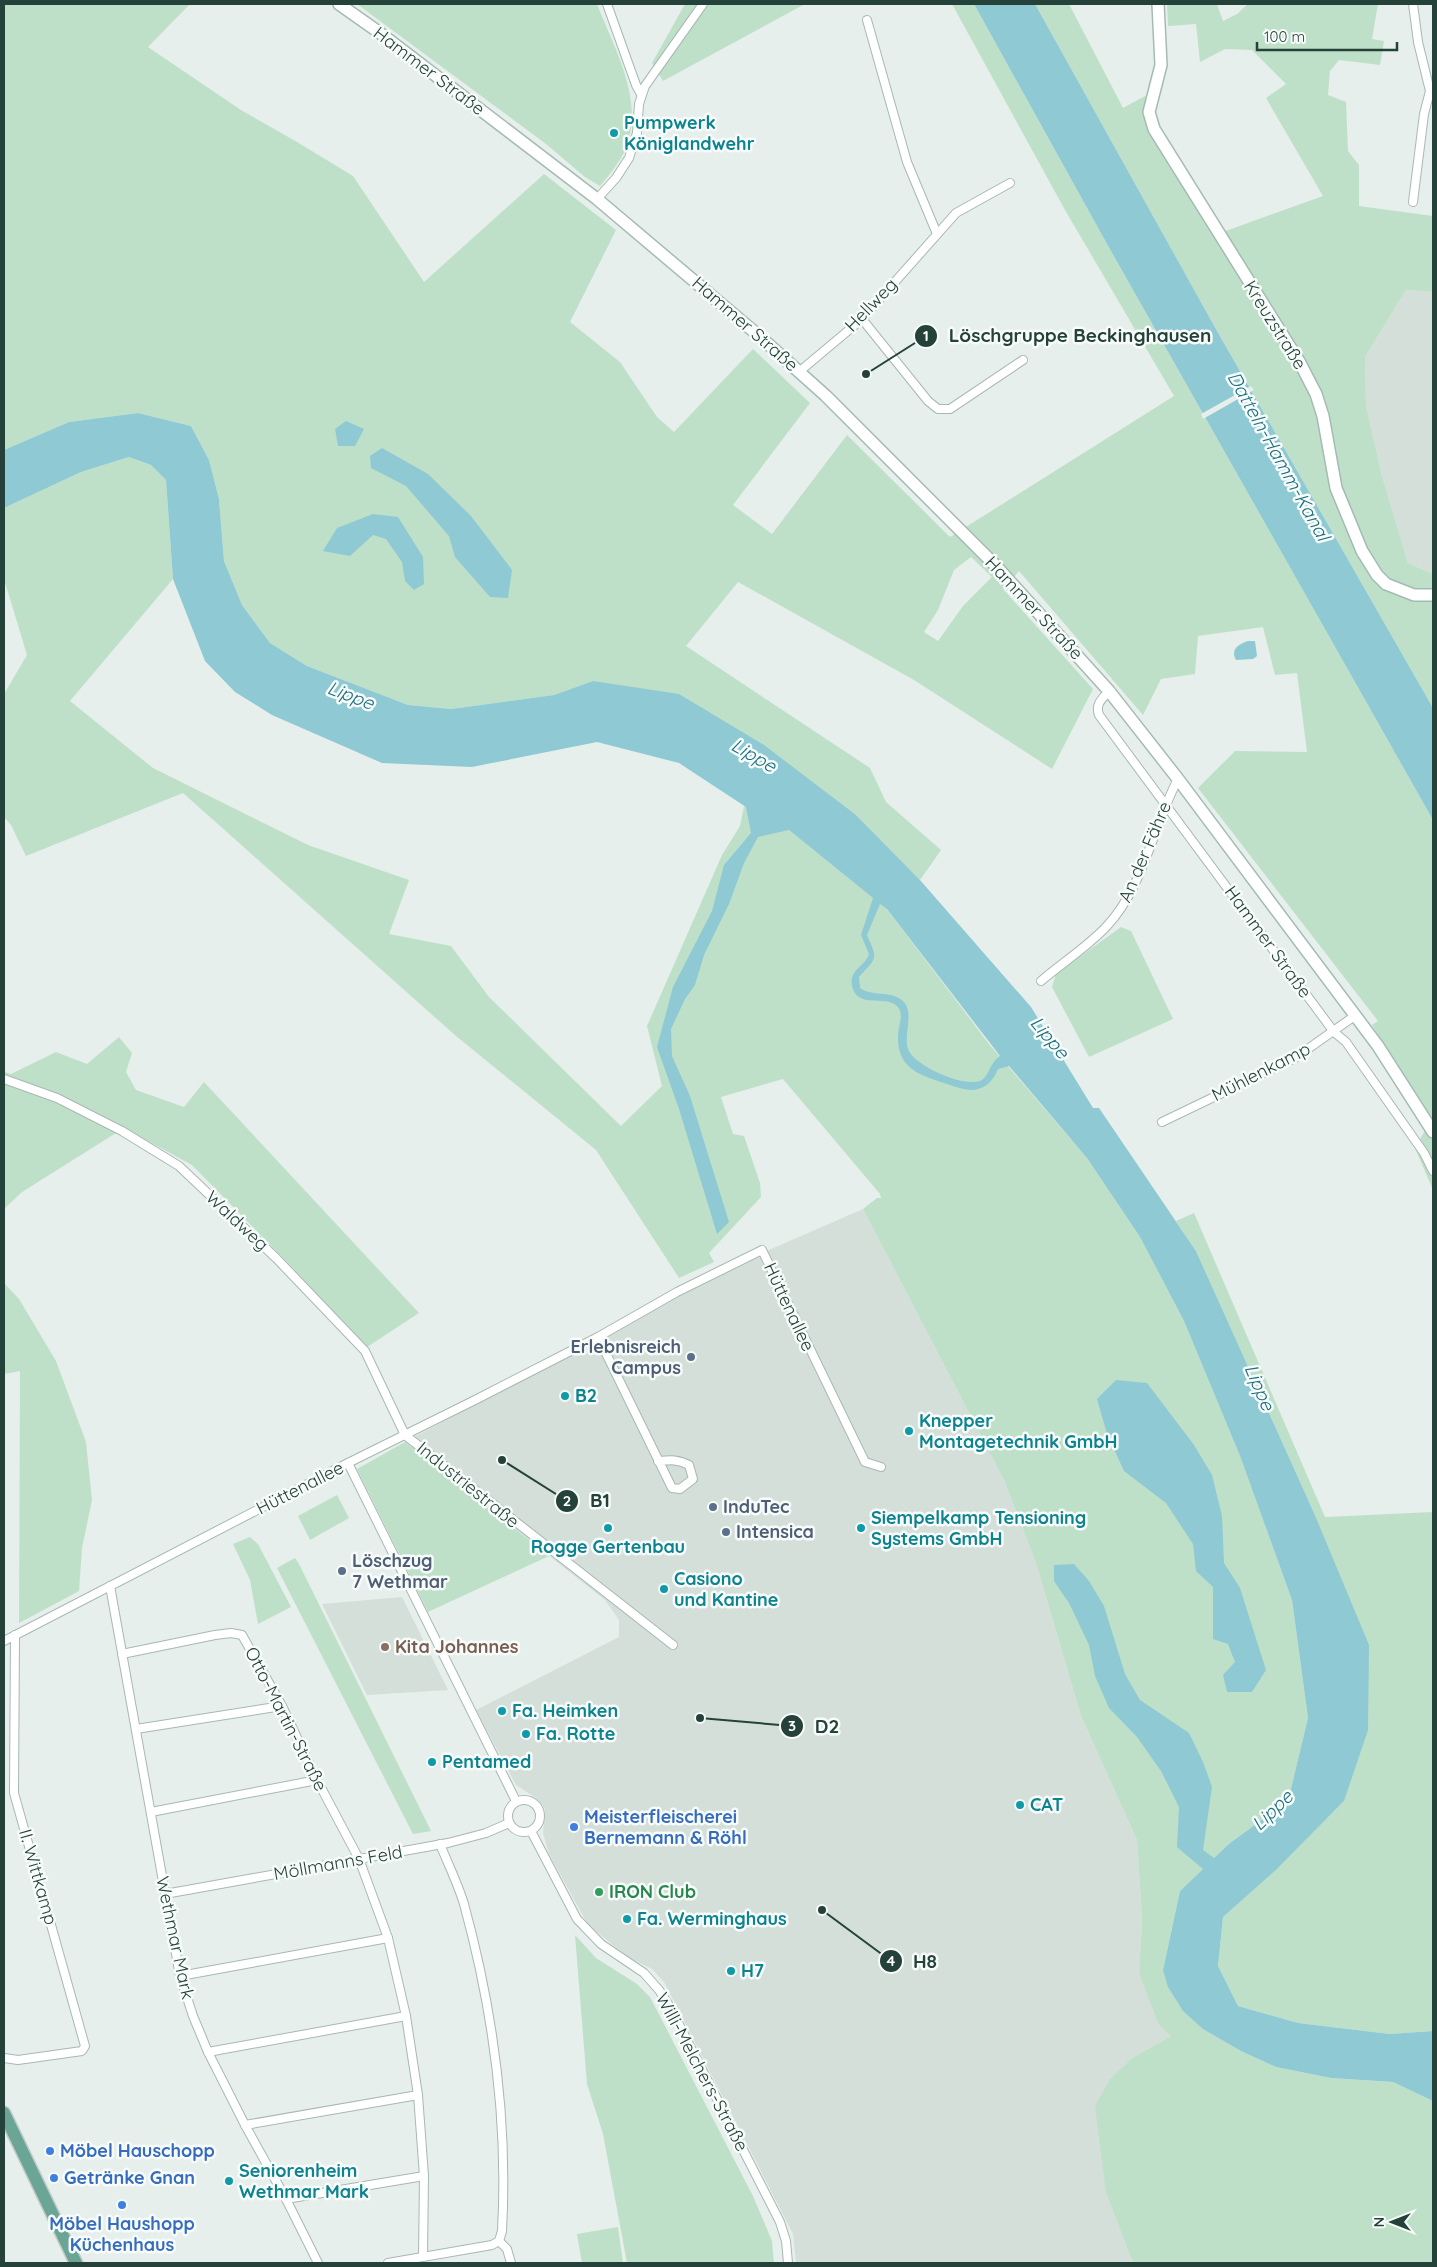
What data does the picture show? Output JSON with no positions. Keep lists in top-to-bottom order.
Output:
{
  "streets": {
    "main road": ["Hammer Straße", "Kreuzstraße"],
    "street": [
      "Hellweg",
      "An der Fähre",
      "Mühlenkamp",
      "Waldweg",
      "Hüttenallee",
      "Industriestraße",
      "Otto-Martin-Straße",
      "Möllmanns Feld",
      "II. Wittkamp",
      "Wethmar Mark",
      "Willi-Melchers-Straße"
    ]
  },
  "crossings": [
    ["Hammer Straße", "Hellweg"],
    ["Hammer Straße", "An der Fähre"],
    ["Hammer Straße", "Mühlenkamp"],
    ["Waldweg", "Hüttenallee"],
    ["Waldweg", "Industriestraße"],
    ["Hüttenallee", "Industriestraße"],
    ["Hüttenallee", "II. Wittkamp"],
    ["Hüttenallee", "Wethmar Mark"],
    ["Otto-Martin-Straße", "Möllmanns Feld"],
    ["Otto-Martin-Straße", "Wethmar Mark"],
    ["Möllmanns Feld", "Wethmar Mark"],
    ["Möllmanns Feld", "Willi-Melchers-Straße"]
  ],
  "water": ["Datteln-Hamm-Kanal", "Lippe"],
  "places": [
    "Pumpwerk Königlandwehr",
    "Löschgruppe Beckinghausen",
    "Erlebnisreich Campus",
    "B2",
    "Knepper Montagetechnik GmbH",
    "B1",
    "InduTec",
    "Rogge Gertenbau",
    "Siempelkamp Tensioning Systems GmbH",
    "Intensica",
    "Löschzug 7 Wethmar",
    "Casiono und Kantine",
    "Kita Johannes",
    "Fa. Heimken",
    "D2",
    "Fa. Rotte",
    "Pentamed",
    "CAT",
    "Meisterfleischerei Bernemann & Röhl",
    "IRON Club",
    "H8",
    "Fa. Werminghaus",
    "H7",
    "Möbel Hauschopp",
    "Getränke Gnan",
    "Seniorenheim Wethmar Mark",
    "Möbel Haushopp Küchenhaus"
  ],
  "scale_bar": "100 m",
  "north": "left"
}
